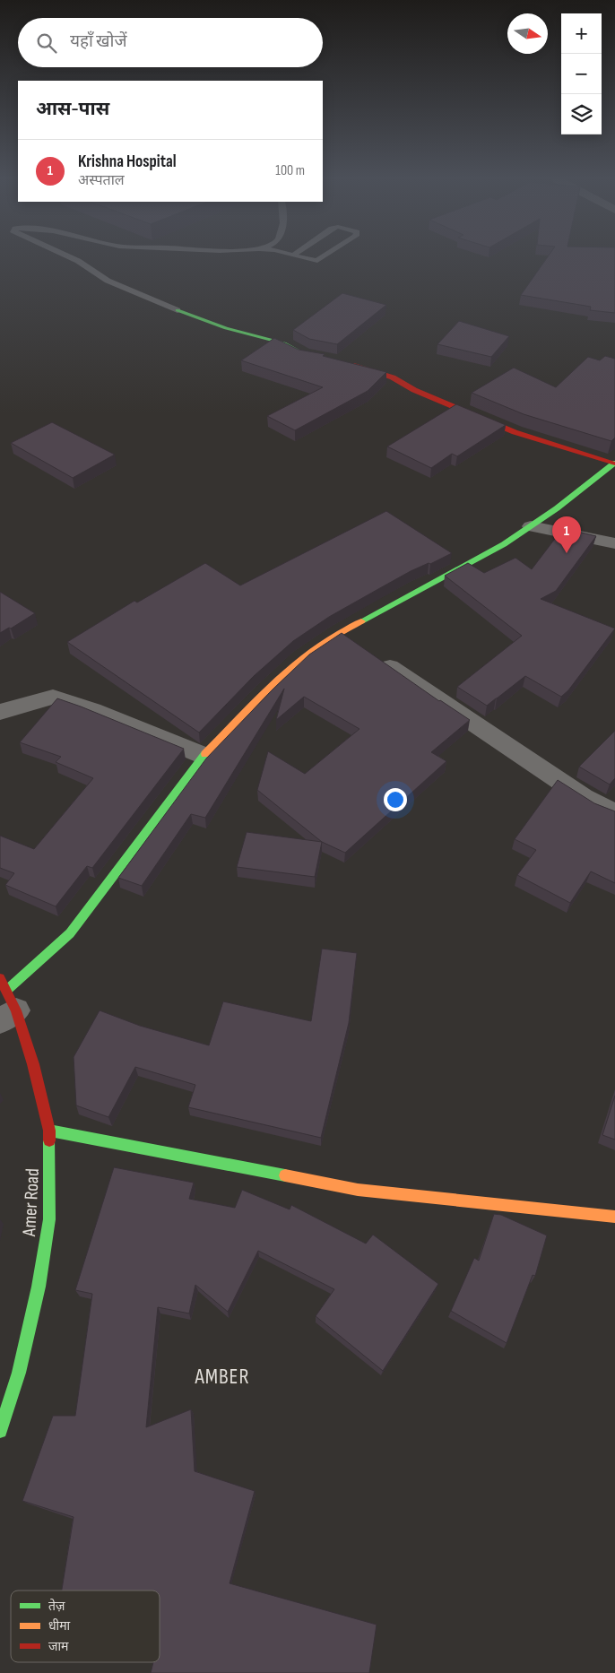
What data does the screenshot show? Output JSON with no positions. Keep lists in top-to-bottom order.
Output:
{
  "streets": {
    "street": ["Amer Road"]
  },
  "districts": ["AMBER"],
  "legend": ["तेज़", "धीमा", "जाम"],
  "north": "right",
  "page": {
    "map_buttons": ["+", "−"],
    "search": "यहाँ खोजें",
    "heading": "आस-पास",
    "list": [
      {
        "mark": "1",
        "name": "Krishna Hospital",
        "note": "अस्पताल",
        "value": "100 m"
      }
    ],
    "pins": "1"
  }
}
